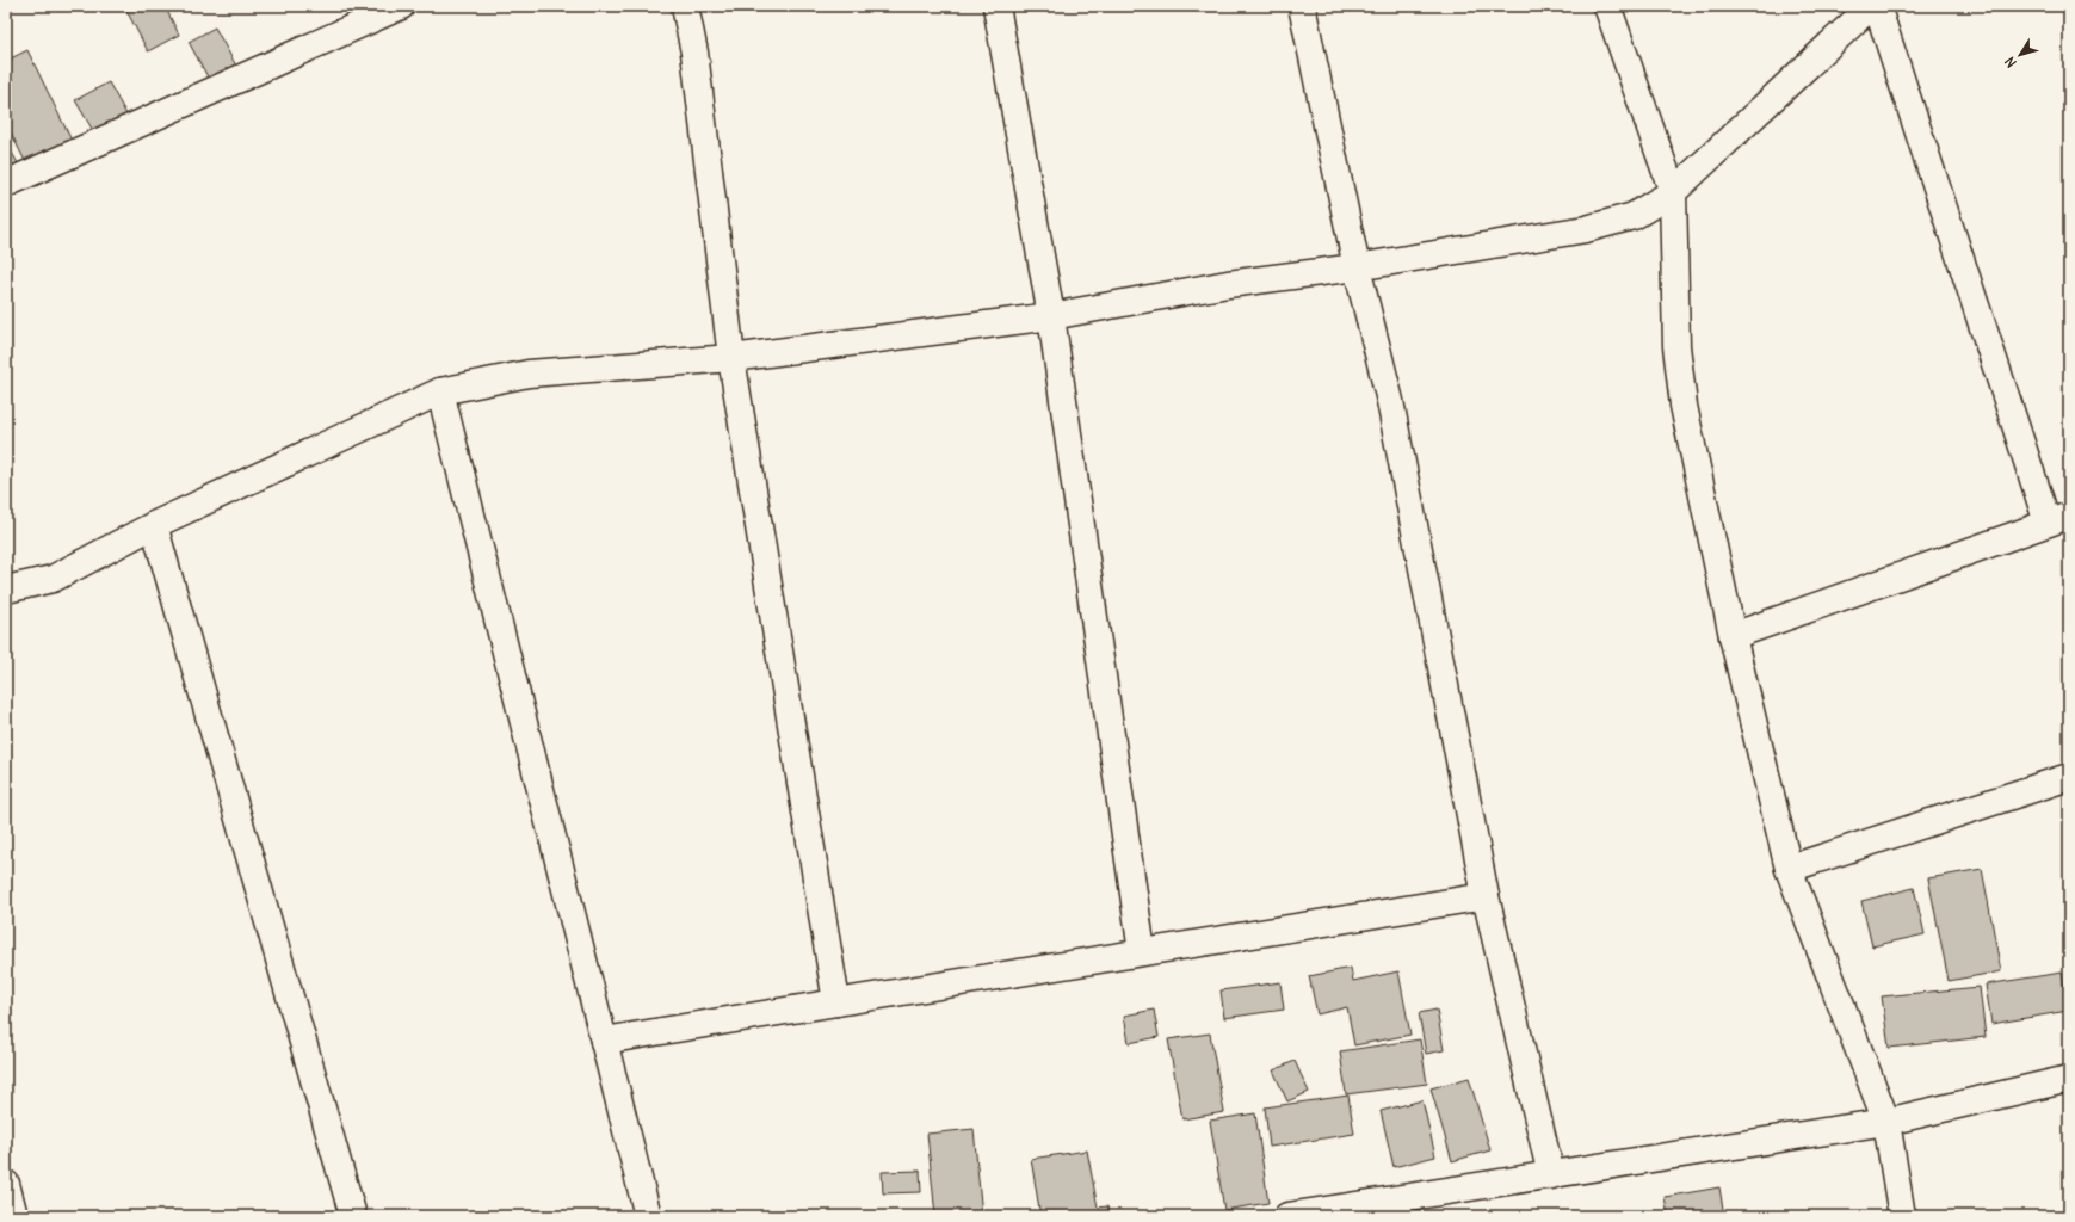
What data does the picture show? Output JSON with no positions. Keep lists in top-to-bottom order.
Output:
{
  "north": "bottom left"
}
